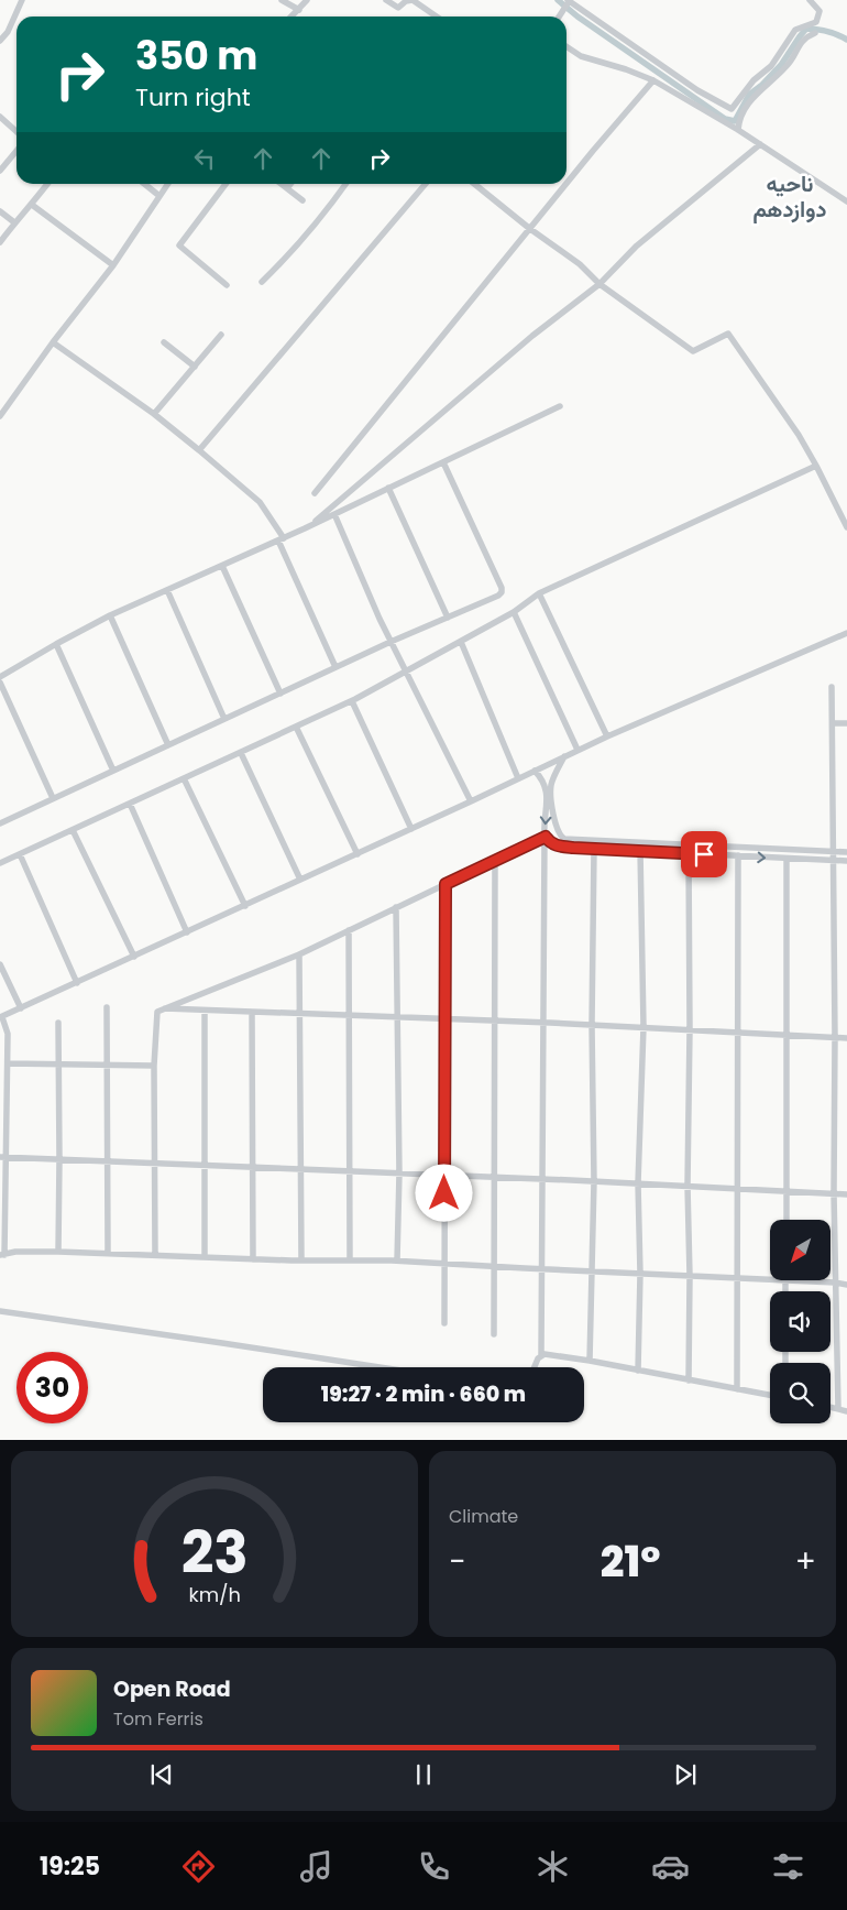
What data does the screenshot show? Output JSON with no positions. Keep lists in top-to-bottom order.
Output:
{
  "districts": ["ناحیه دوازدهم"],
  "north": "bottom left",
  "page": {
    "turn": ["350 m", "Turn right"],
    "limit": "30",
    "trip": "19:27 · 2 min · 660 m",
    "tile": "Climate",
    "heat": ["−", "21°", "+"],
    "song": ["Open Road", "Tom Ferris"],
    "tabs": "19:25",
    "gauge": ["23", "km/h"]
  }
}
